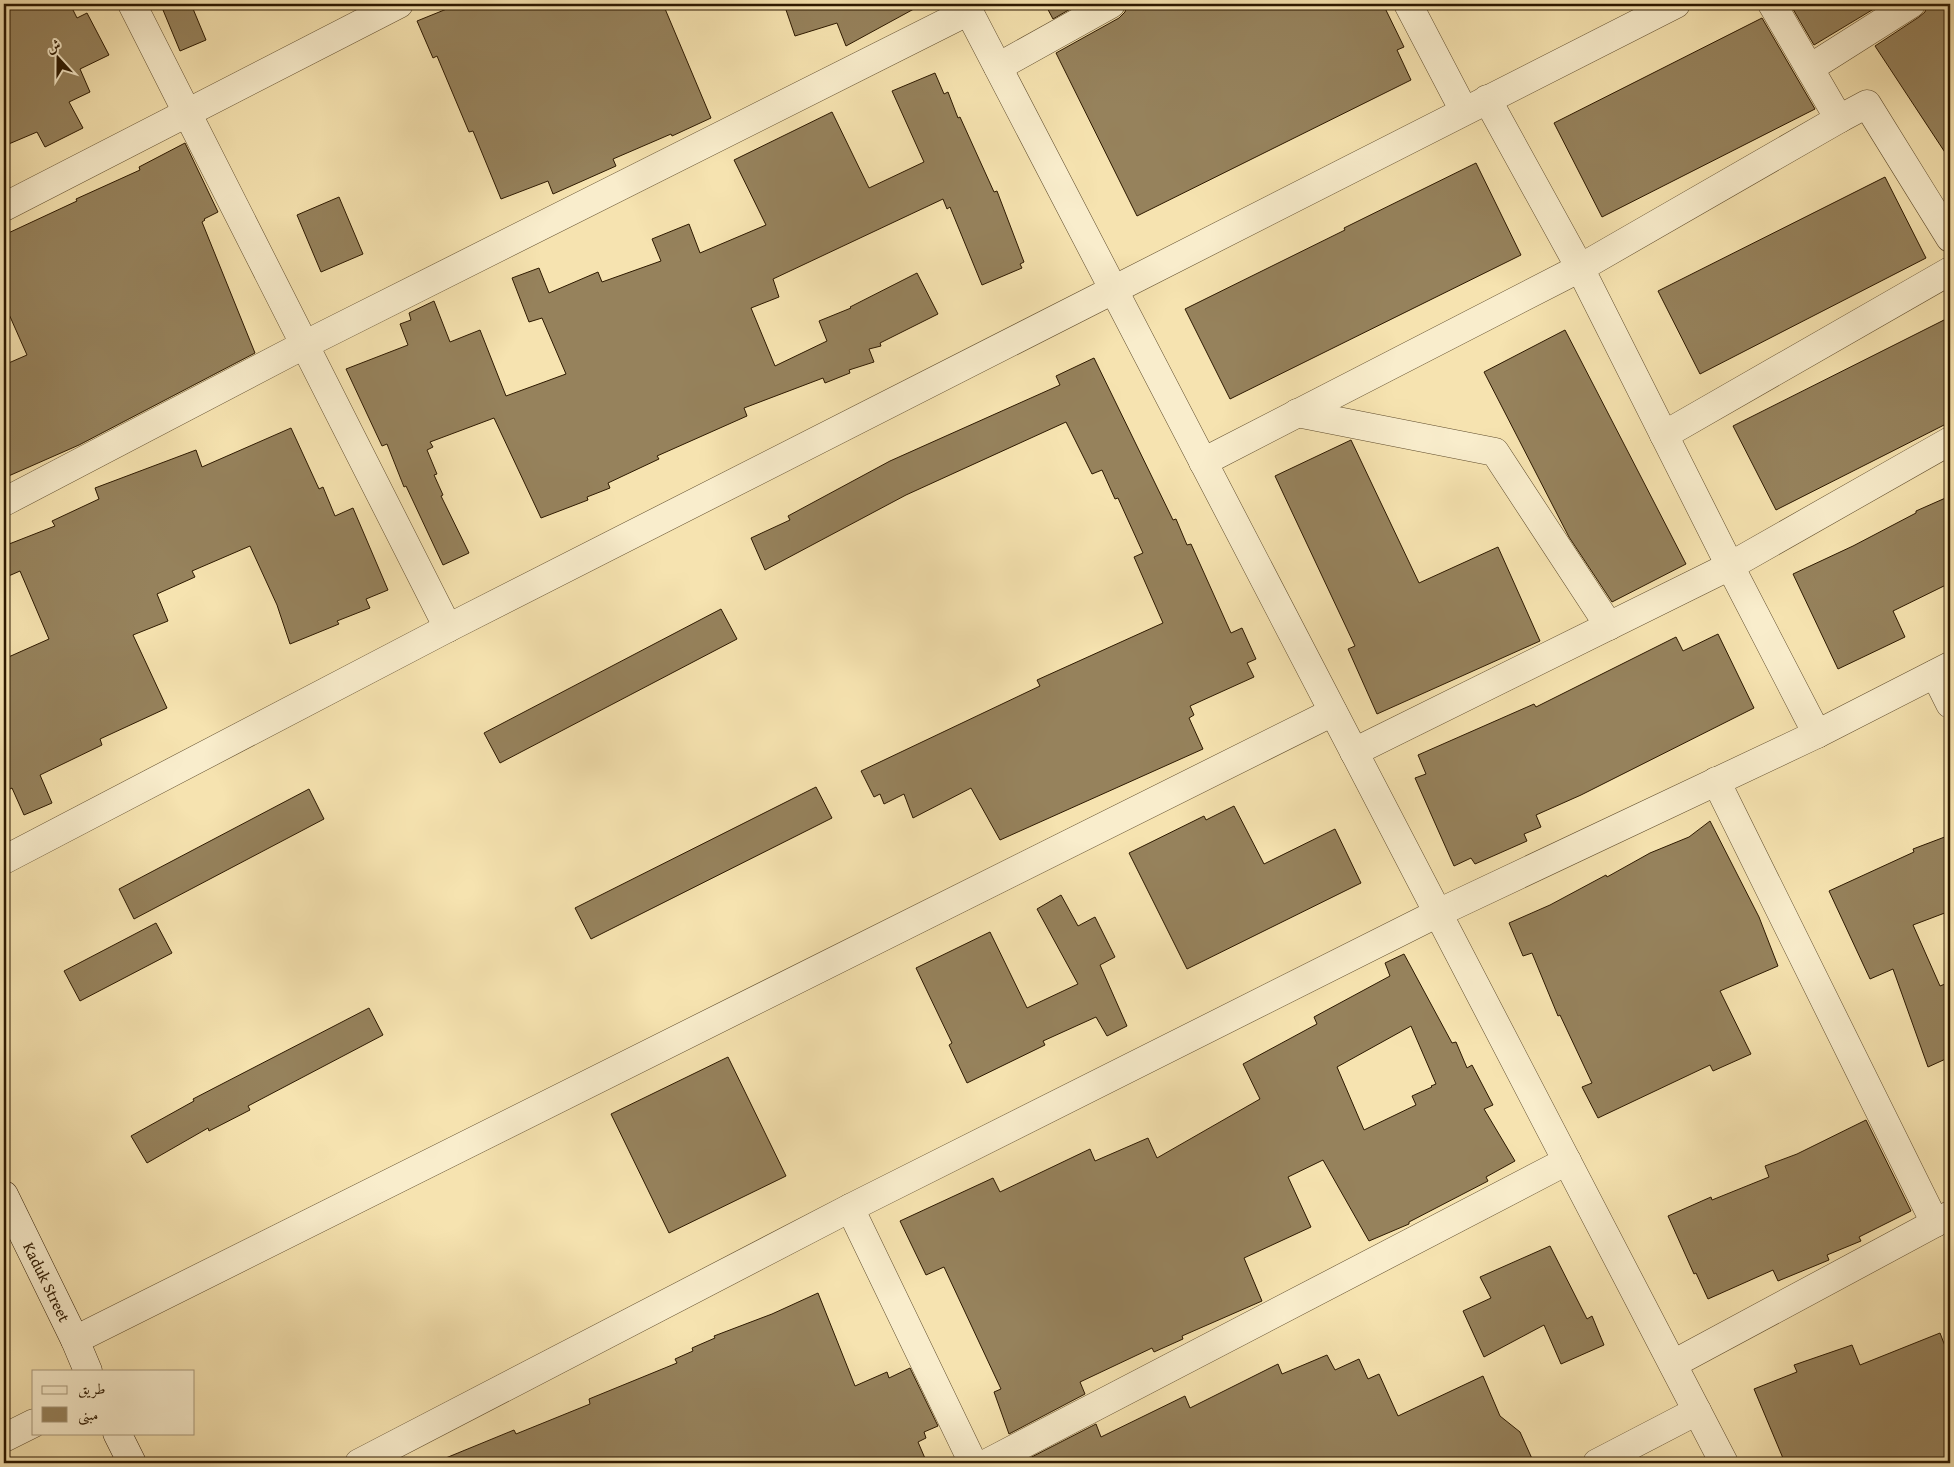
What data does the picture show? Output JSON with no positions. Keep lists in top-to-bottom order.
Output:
{
  "streets": {
    "street": ["Kaduk Street"]
  },
  "legend": ["طريق", "مبنى"],
  "north": "top"
}
